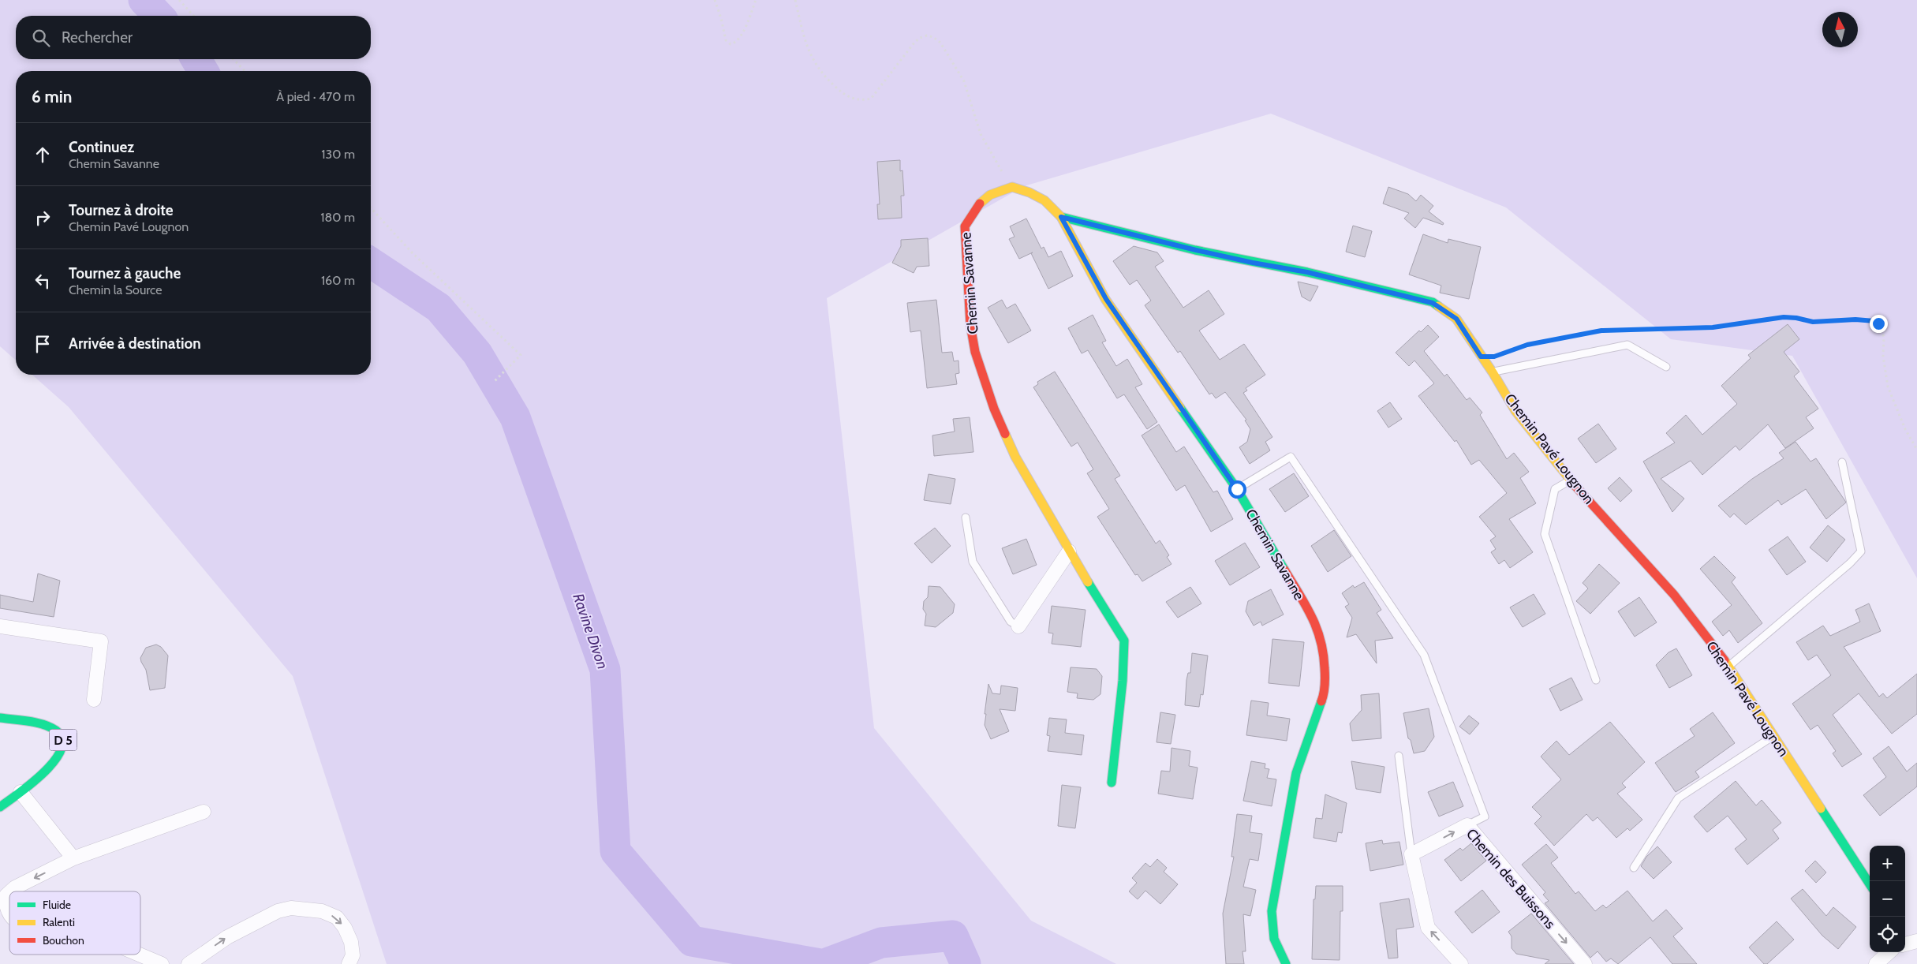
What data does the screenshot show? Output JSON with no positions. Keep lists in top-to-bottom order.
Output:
{
  "streets": {
    "street": [
      "Chemin Savanne",
      "Chemin Pavé Lougnon",
      "D 5",
      "Chemin des Buissons"
    ]
  },
  "crossings": [
    ["Chemin Savanne", "Chemin Pavé Lougnon"]
  ],
  "one_way": ["Chemin des Buissons"],
  "water": ["Ravine Divon"],
  "legend": ["Fluide", "Ralenti", "Bouchon"],
  "north": "top",
  "page": {
    "search": "Rechercher",
    "heading": ["6 min", "À pied · 470 m"],
    "list": [
      ["Continuez", "Chemin Savanne", "130 m"],
      ["Tournez à droite", "Chemin Pavé Lougnon", "180 m"],
      ["Tournez à gauche", "Chemin la Source", "160 m"],
      "Arrivée à destination"
    ],
    "map_buttons": ["+", "−"]
  }
}
